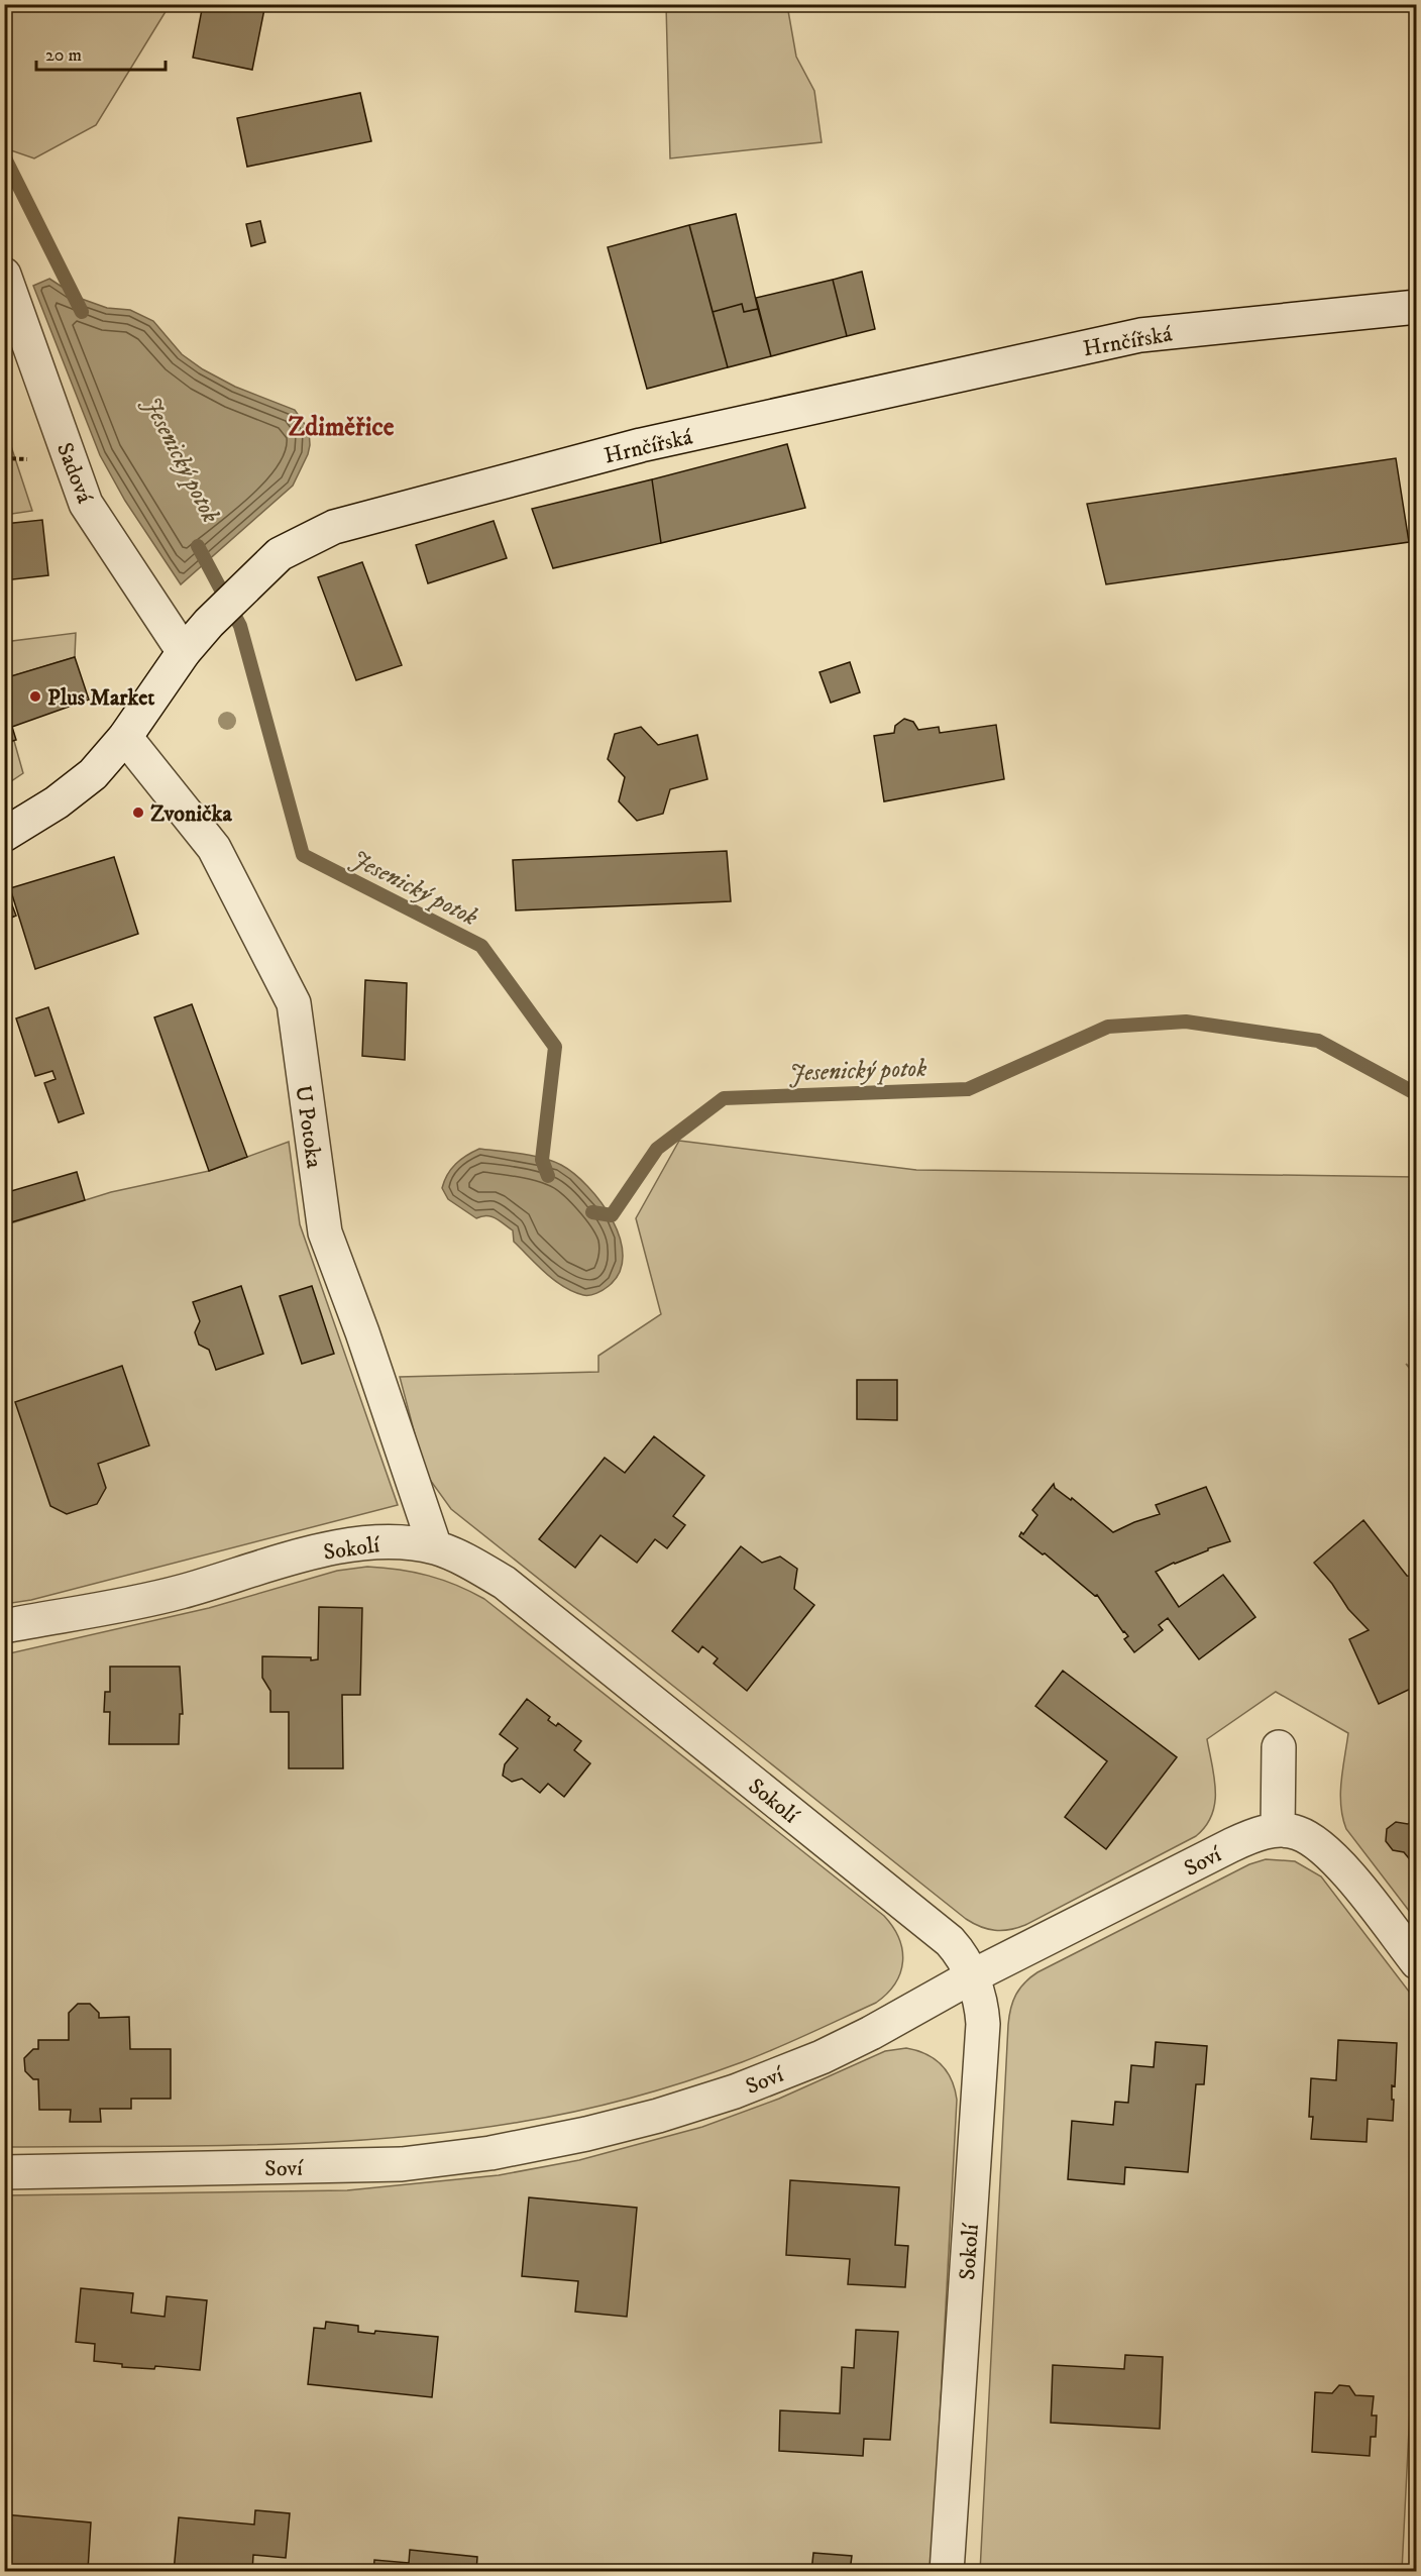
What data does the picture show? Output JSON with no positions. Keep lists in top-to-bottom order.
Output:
{
  "streets": {
    "street": [
      "Hrnčířská",
      "Sadová",
      "U Potoka",
      "Sokolí",
      "Soví"
    ]
  },
  "crossings": [
    ["Hrnčířská", "Sadová"],
    ["Hrnčířská", "U Potoka"],
    ["U Potoka", "Sokolí"],
    ["Sokolí", "Soví"]
  ],
  "districts": ["Zdiměřice"],
  "water": ["Jesenický potok"],
  "places": ["Plus Market", "Zvonička"],
  "scale_bar": "20 m"
}
